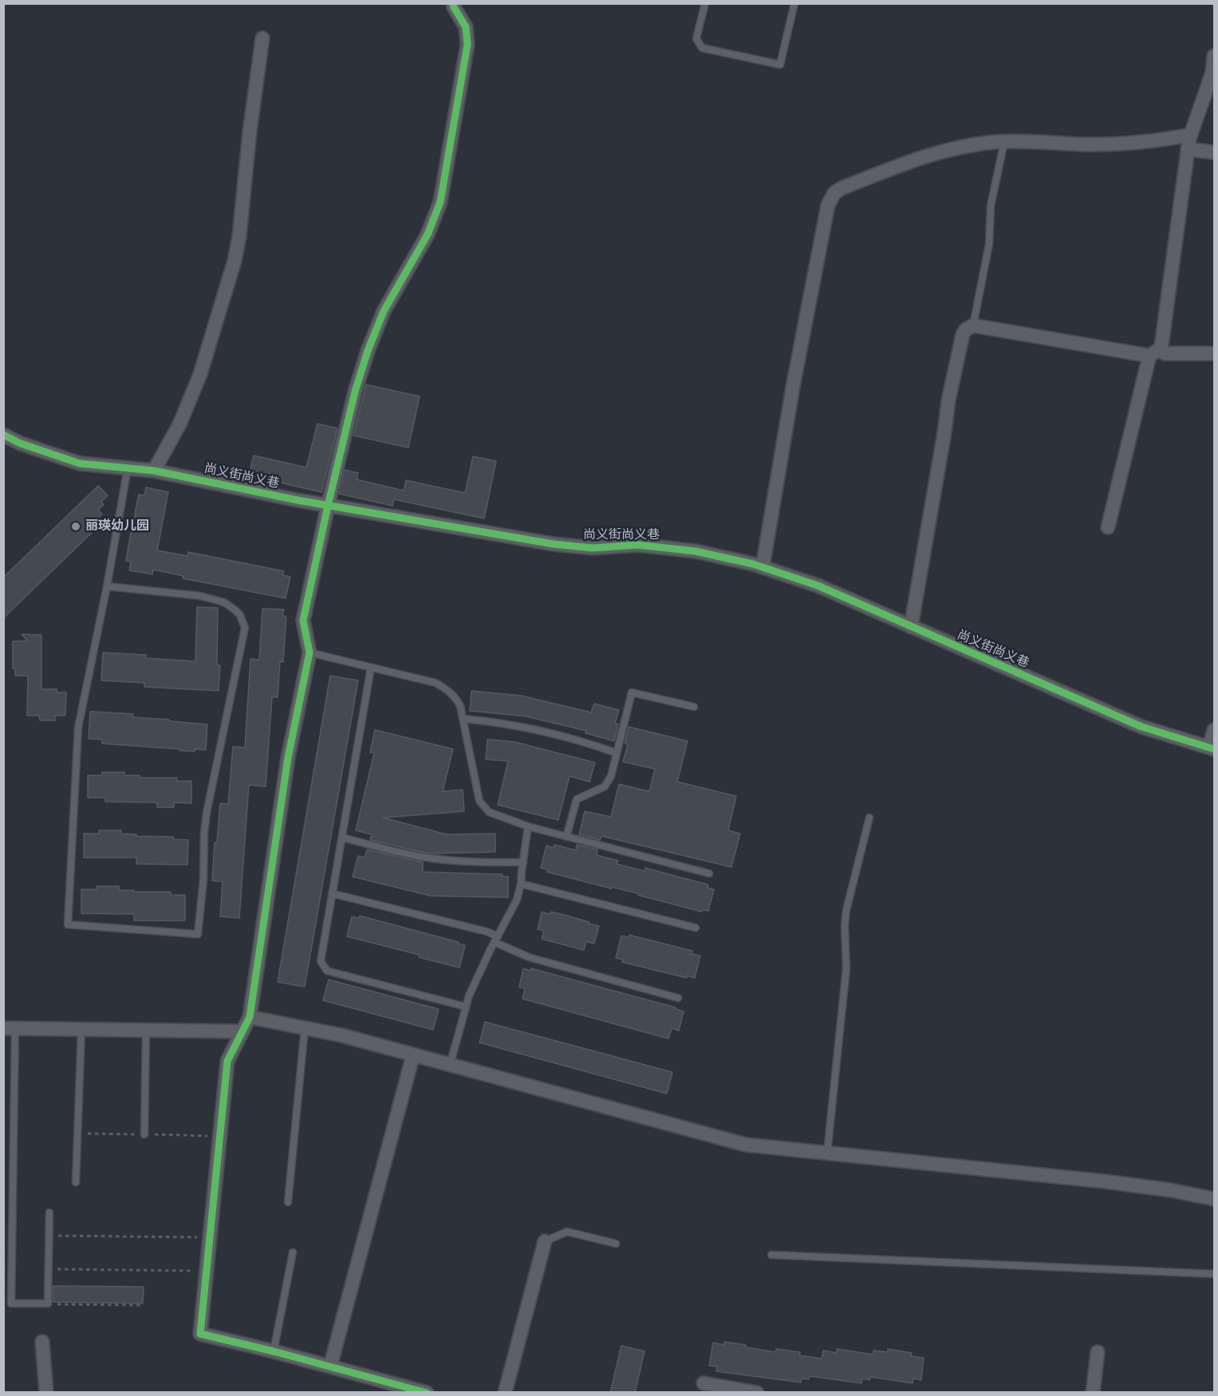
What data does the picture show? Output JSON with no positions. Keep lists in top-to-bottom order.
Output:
{
  "streets": {
    "street": ["尚义街尚义巷"]
  },
  "places": ["丽瑛幼儿园"]
}
